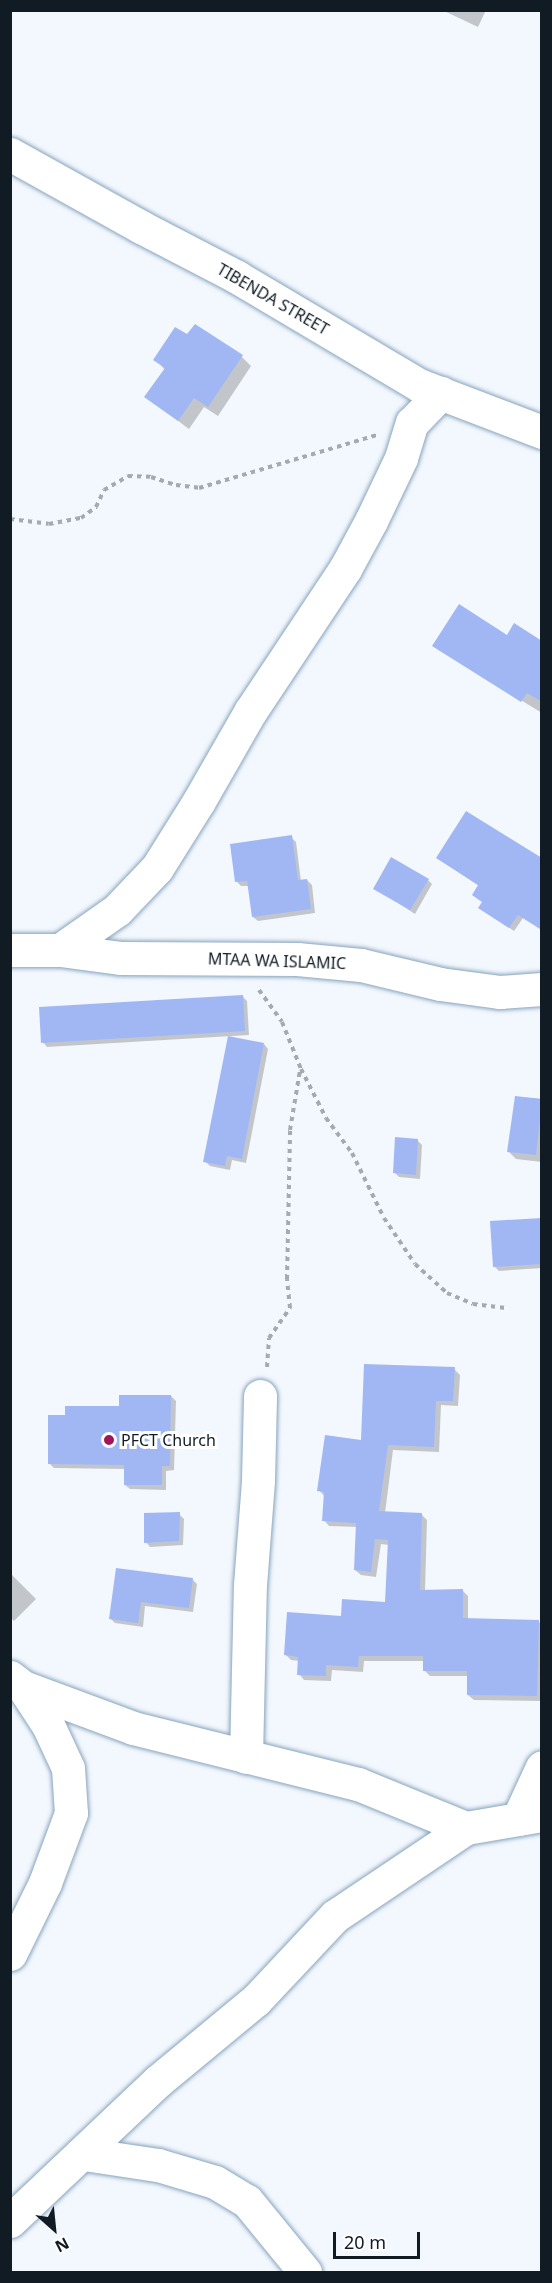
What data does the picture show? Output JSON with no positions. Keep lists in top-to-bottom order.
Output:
{
  "streets": {
    "street": ["TIBENDA STREET", "MTAA WA ISLAMIC"]
  },
  "places": ["PFCT Church"],
  "scale_bar": "20 m",
  "north": "bottom right"
}
